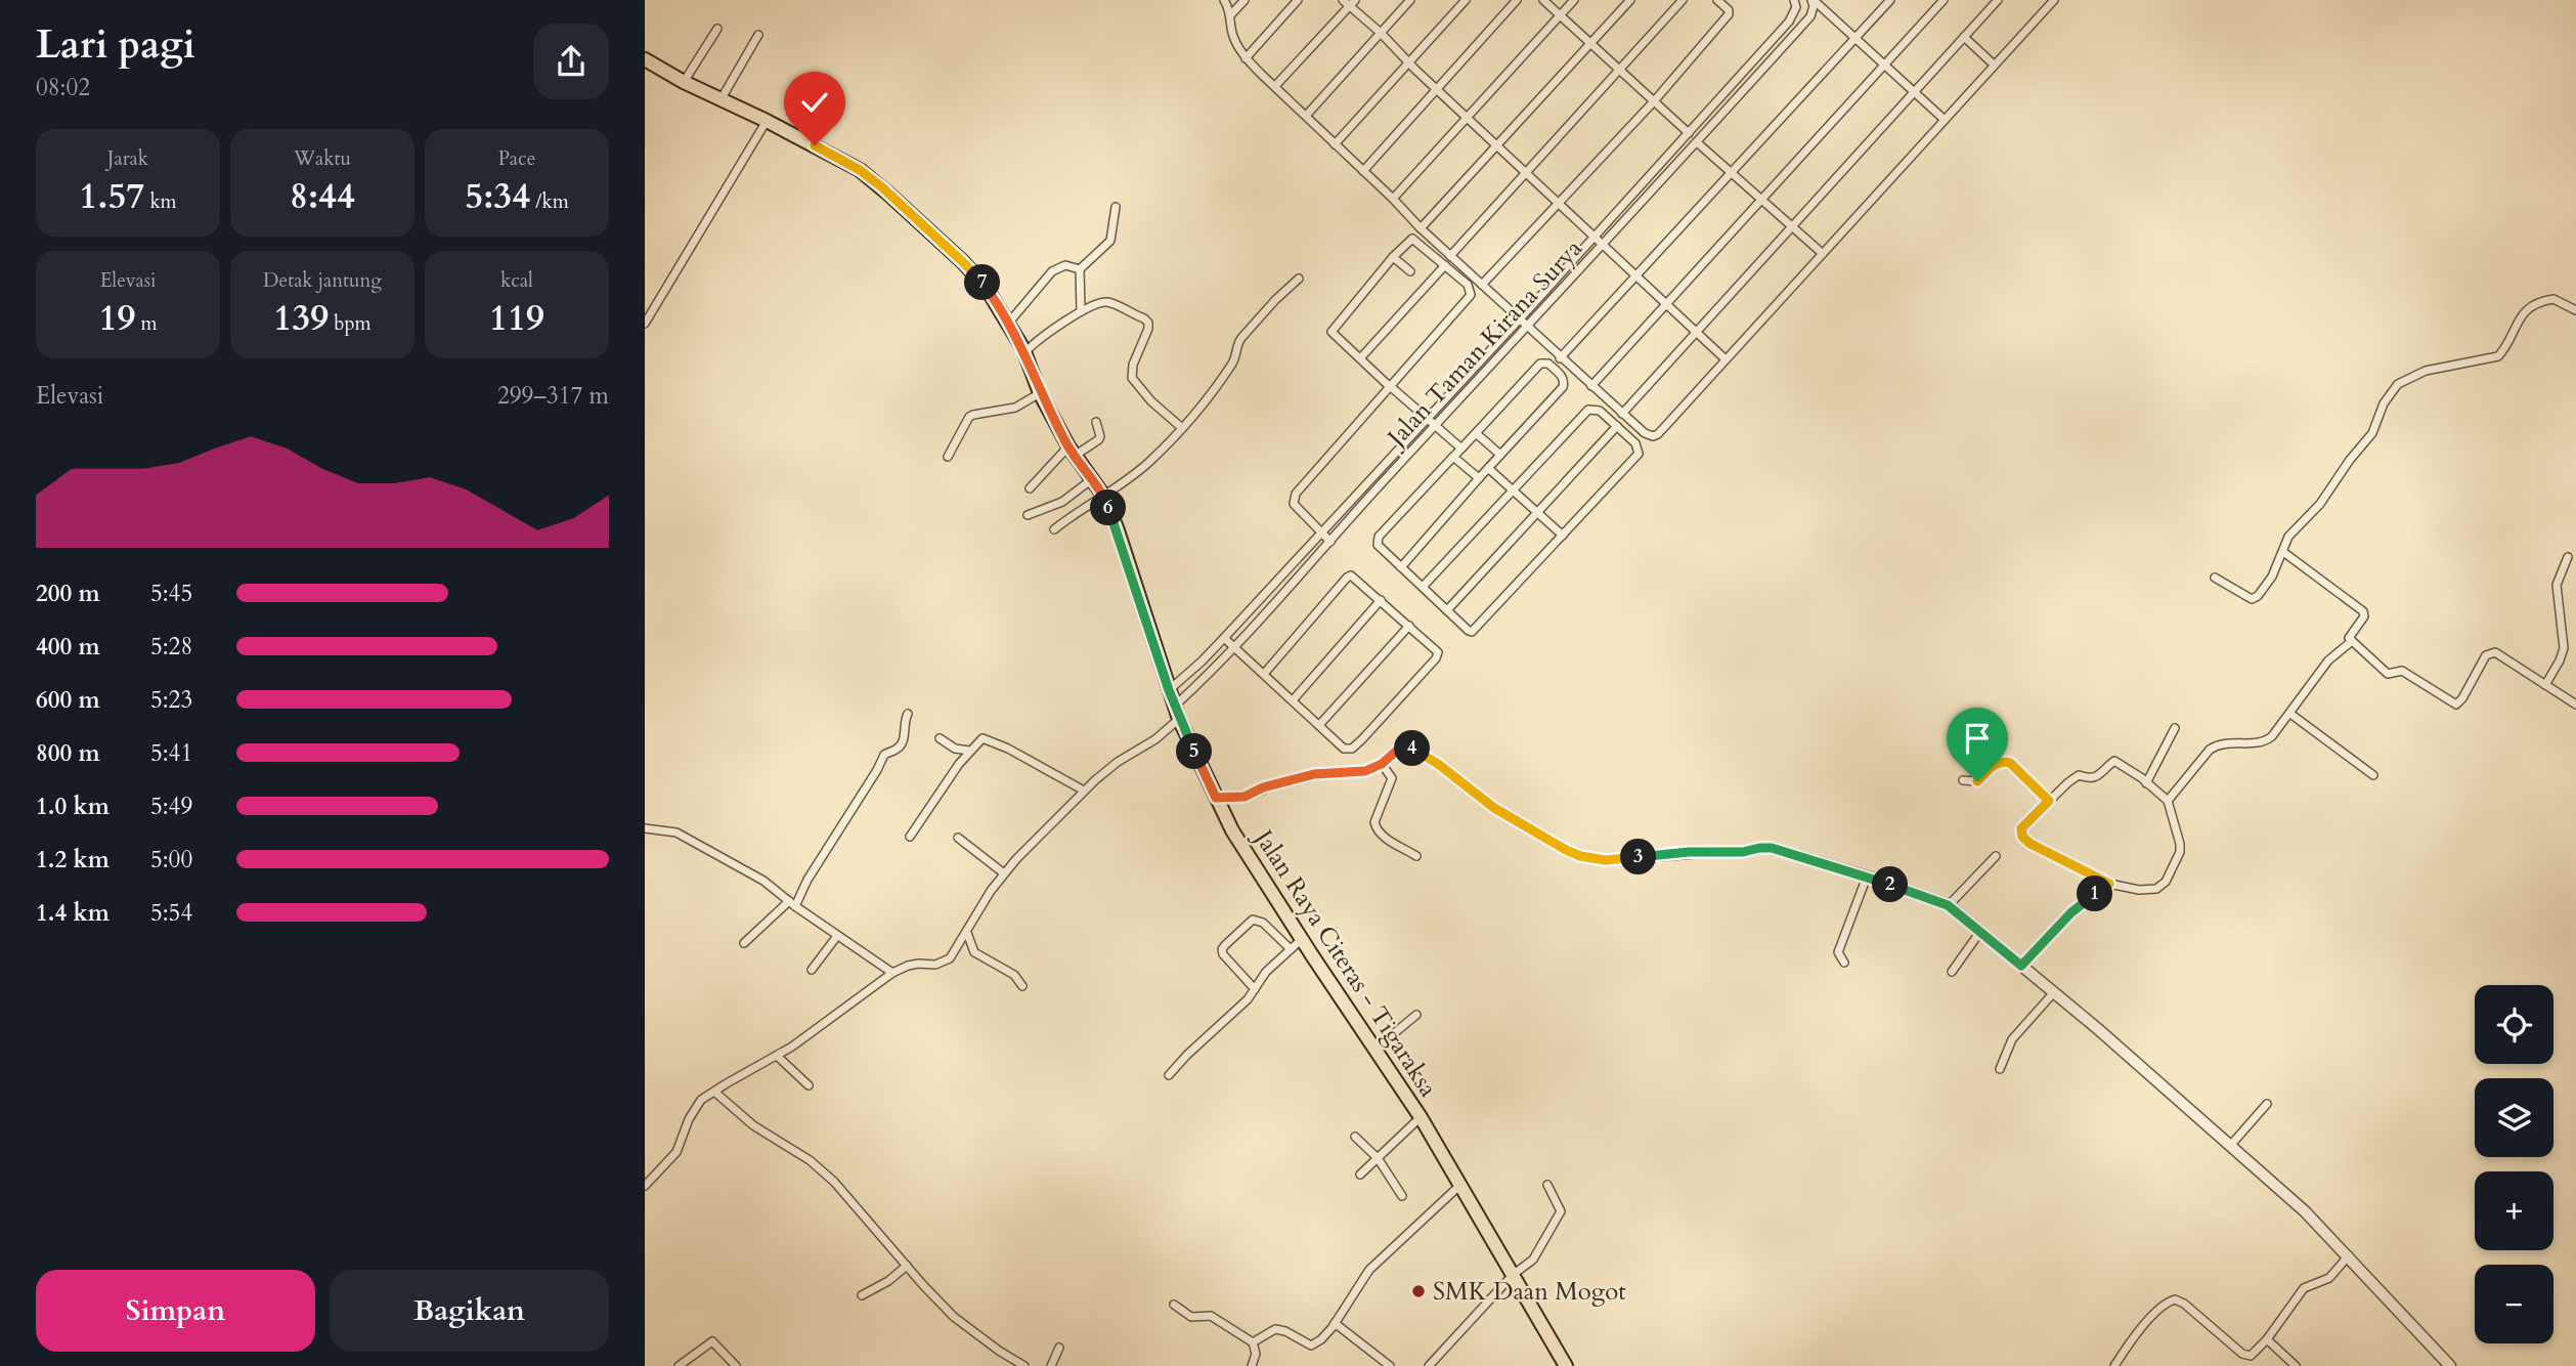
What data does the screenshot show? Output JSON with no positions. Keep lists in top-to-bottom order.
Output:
{
  "streets": {
    "main road": ["Jalan Raya Citeras - Tigaraksa"],
    "street": ["Jalan Taman Kirana Surya"]
  },
  "crossings": [
    ["Jalan Taman Kirana Surya", "Jalan Raya Citeras - Tigaraksa"]
  ],
  "places": ["SMK Daan Mogot"],
  "page": {
    "heading": ["Lari pagi", "08:02"],
    "stats": [
      ["Jarak", "1.57 km"],
      ["Waktu", "8:44"],
      ["Pace", "5:34 /km"],
      ["Elevasi", "19 m"],
      ["Detak jantung", "139 bpm"],
      ["kcal", "119"]
    ],
    "pins": [
      "7",
      "6",
      "4",
      "5",
      "3",
      "2",
      "1"
    ],
    "chart": ["Elevasi", "299–317 m"],
    "list": [
      {
        "name": "200 m",
        "note": "5:45"
      },
      {
        "name": "400 m",
        "note": "5:28"
      },
      {
        "name": "600 m",
        "note": "5:23"
      },
      {
        "name": "800 m",
        "note": "5:41"
      },
      {
        "name": "1.0 km",
        "note": "5:49"
      },
      {
        "name": "1.2 km",
        "note": "5:00"
      },
      {
        "name": "1.4 km",
        "note": "5:54"
      }
    ],
    "map_buttons": ["+", "−"],
    "buttons": ["Simpan", "Bagikan"]
  }
}
